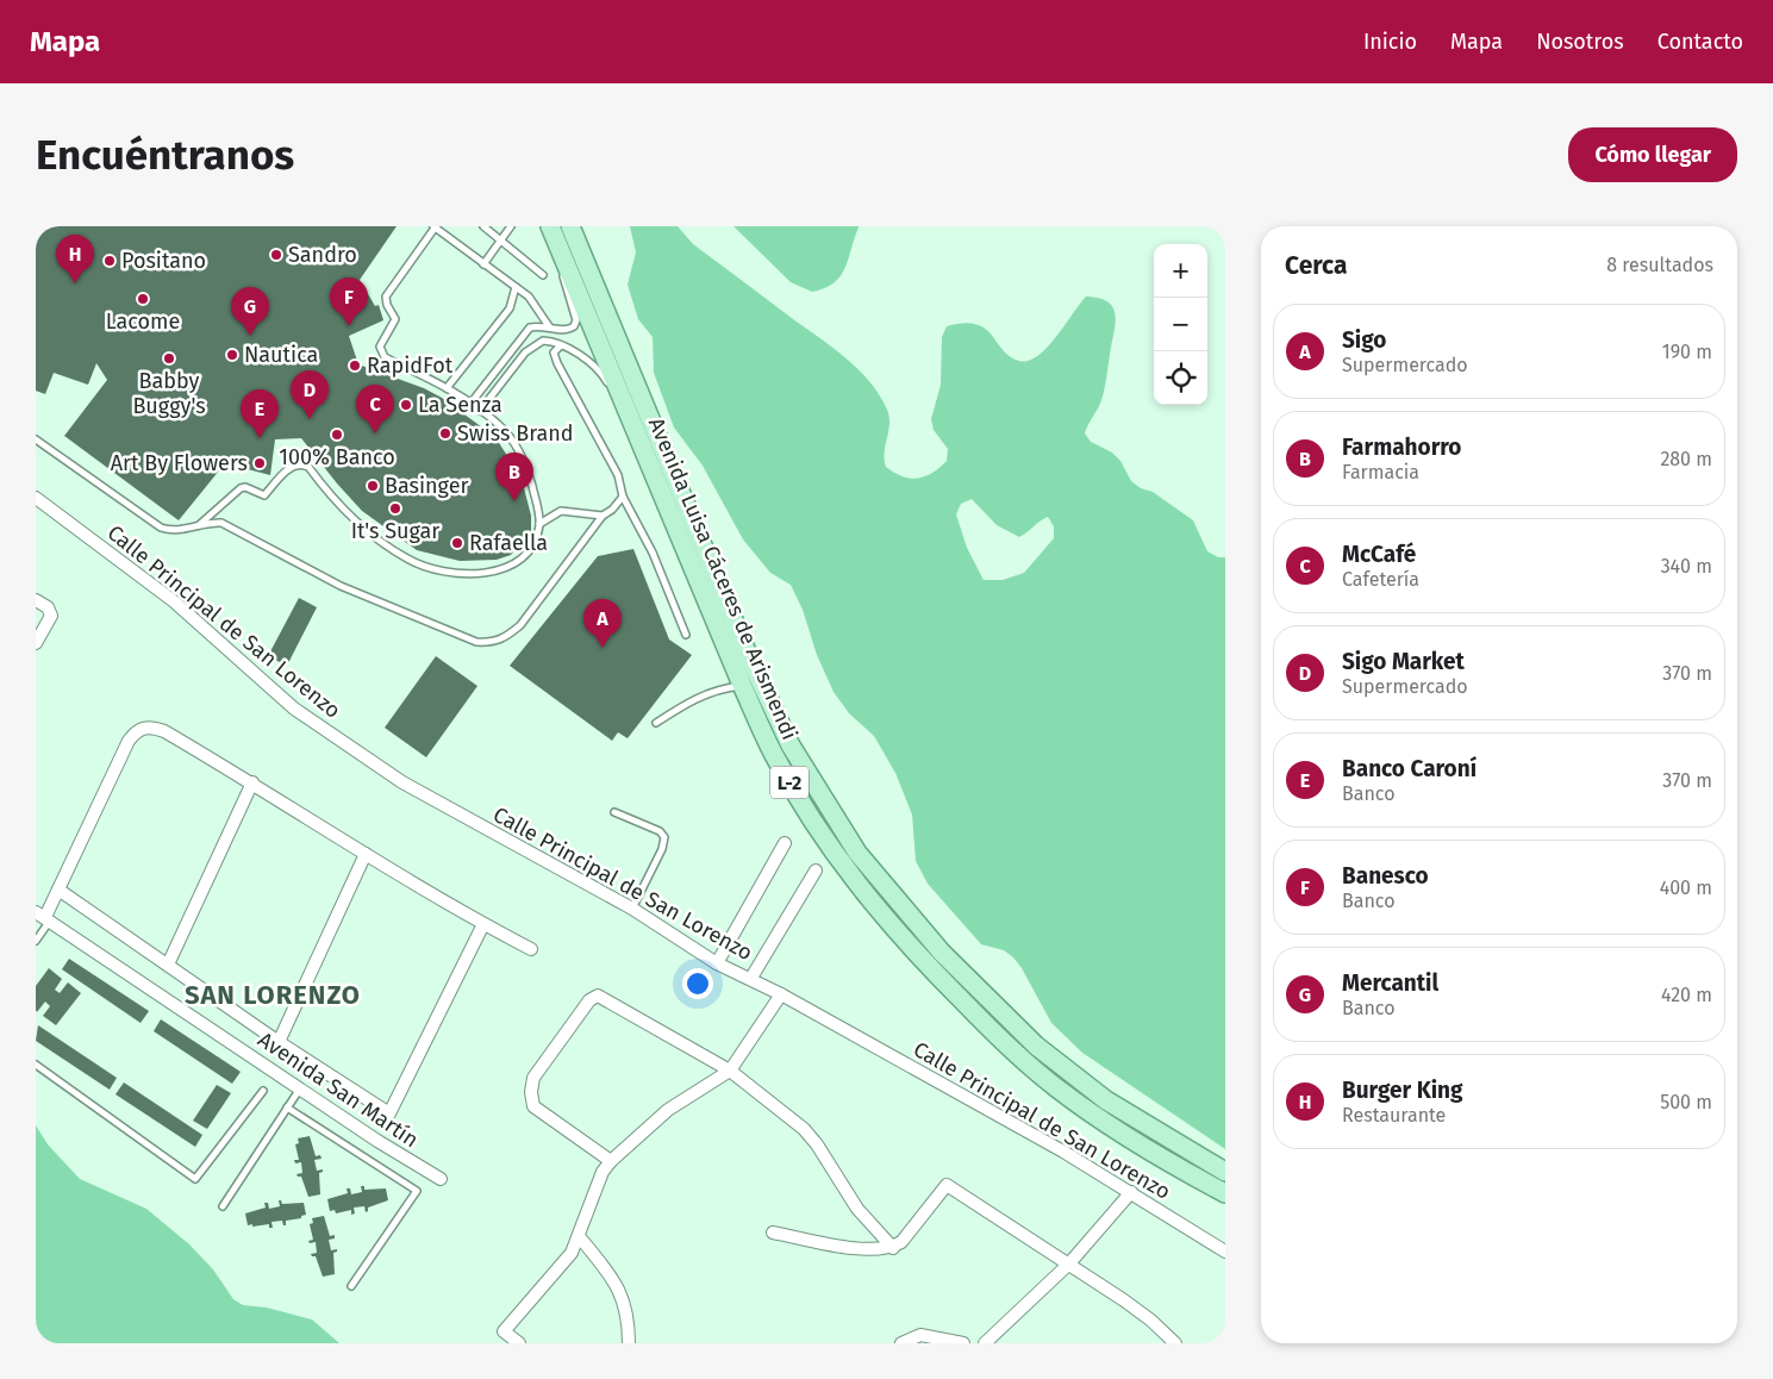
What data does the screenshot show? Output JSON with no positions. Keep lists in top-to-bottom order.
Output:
{
  "streets": {
    "main road": ["Avenida Luisa Cáceres de Arismendi", "L-2"],
    "street": ["Calle Principal de San Lorenzo", "Avenida San Martín"]
  },
  "districts": ["SAN LORENZO"],
  "places": [
    "Sandro",
    "Positano",
    "Lacome",
    "Nautica",
    "Babby Buggy's",
    "RapidFot",
    "La Senza",
    "Swiss Brand",
    "100% Banco",
    "Art By Flowers",
    "Basinger",
    "It's Sugar",
    "Rafaella"
  ],
  "page": {
    "header": "Mapa",
    "nav": [
      "Inicio",
      "Mapa",
      "Nosotros",
      "Contacto"
    ],
    "buttons": "Cómo llegar",
    "title": "Encuéntranos",
    "heading": ["Cerca", "8 resultados"],
    "pins": [
      "H",
      "F",
      "G",
      "D",
      "C",
      "E",
      "B",
      "A"
    ],
    "map_buttons": ["+", "−"],
    "list": [
      {
        "mark": "A",
        "name": "Sigo",
        "note": "Supermercado",
        "value": "190 m"
      },
      {
        "mark": "B",
        "name": "Farmahorro",
        "note": "Farmacia",
        "value": "280 m"
      },
      {
        "mark": "C",
        "name": "McCafé",
        "note": "Cafetería",
        "value": "340 m"
      },
      {
        "mark": "D",
        "name": "Sigo Market",
        "note": "Supermercado",
        "value": "370 m"
      },
      {
        "mark": "E",
        "name": "Banco Caroní",
        "note": "Banco",
        "value": "370 m"
      },
      {
        "mark": "F",
        "name": "Banesco",
        "note": "Banco",
        "value": "400 m"
      },
      {
        "mark": "G",
        "name": "Mercantil",
        "note": "Banco",
        "value": "420 m"
      },
      {
        "mark": "H",
        "name": "Burger King",
        "note": "Restaurante",
        "value": "500 m"
      }
    ]
  }
}
